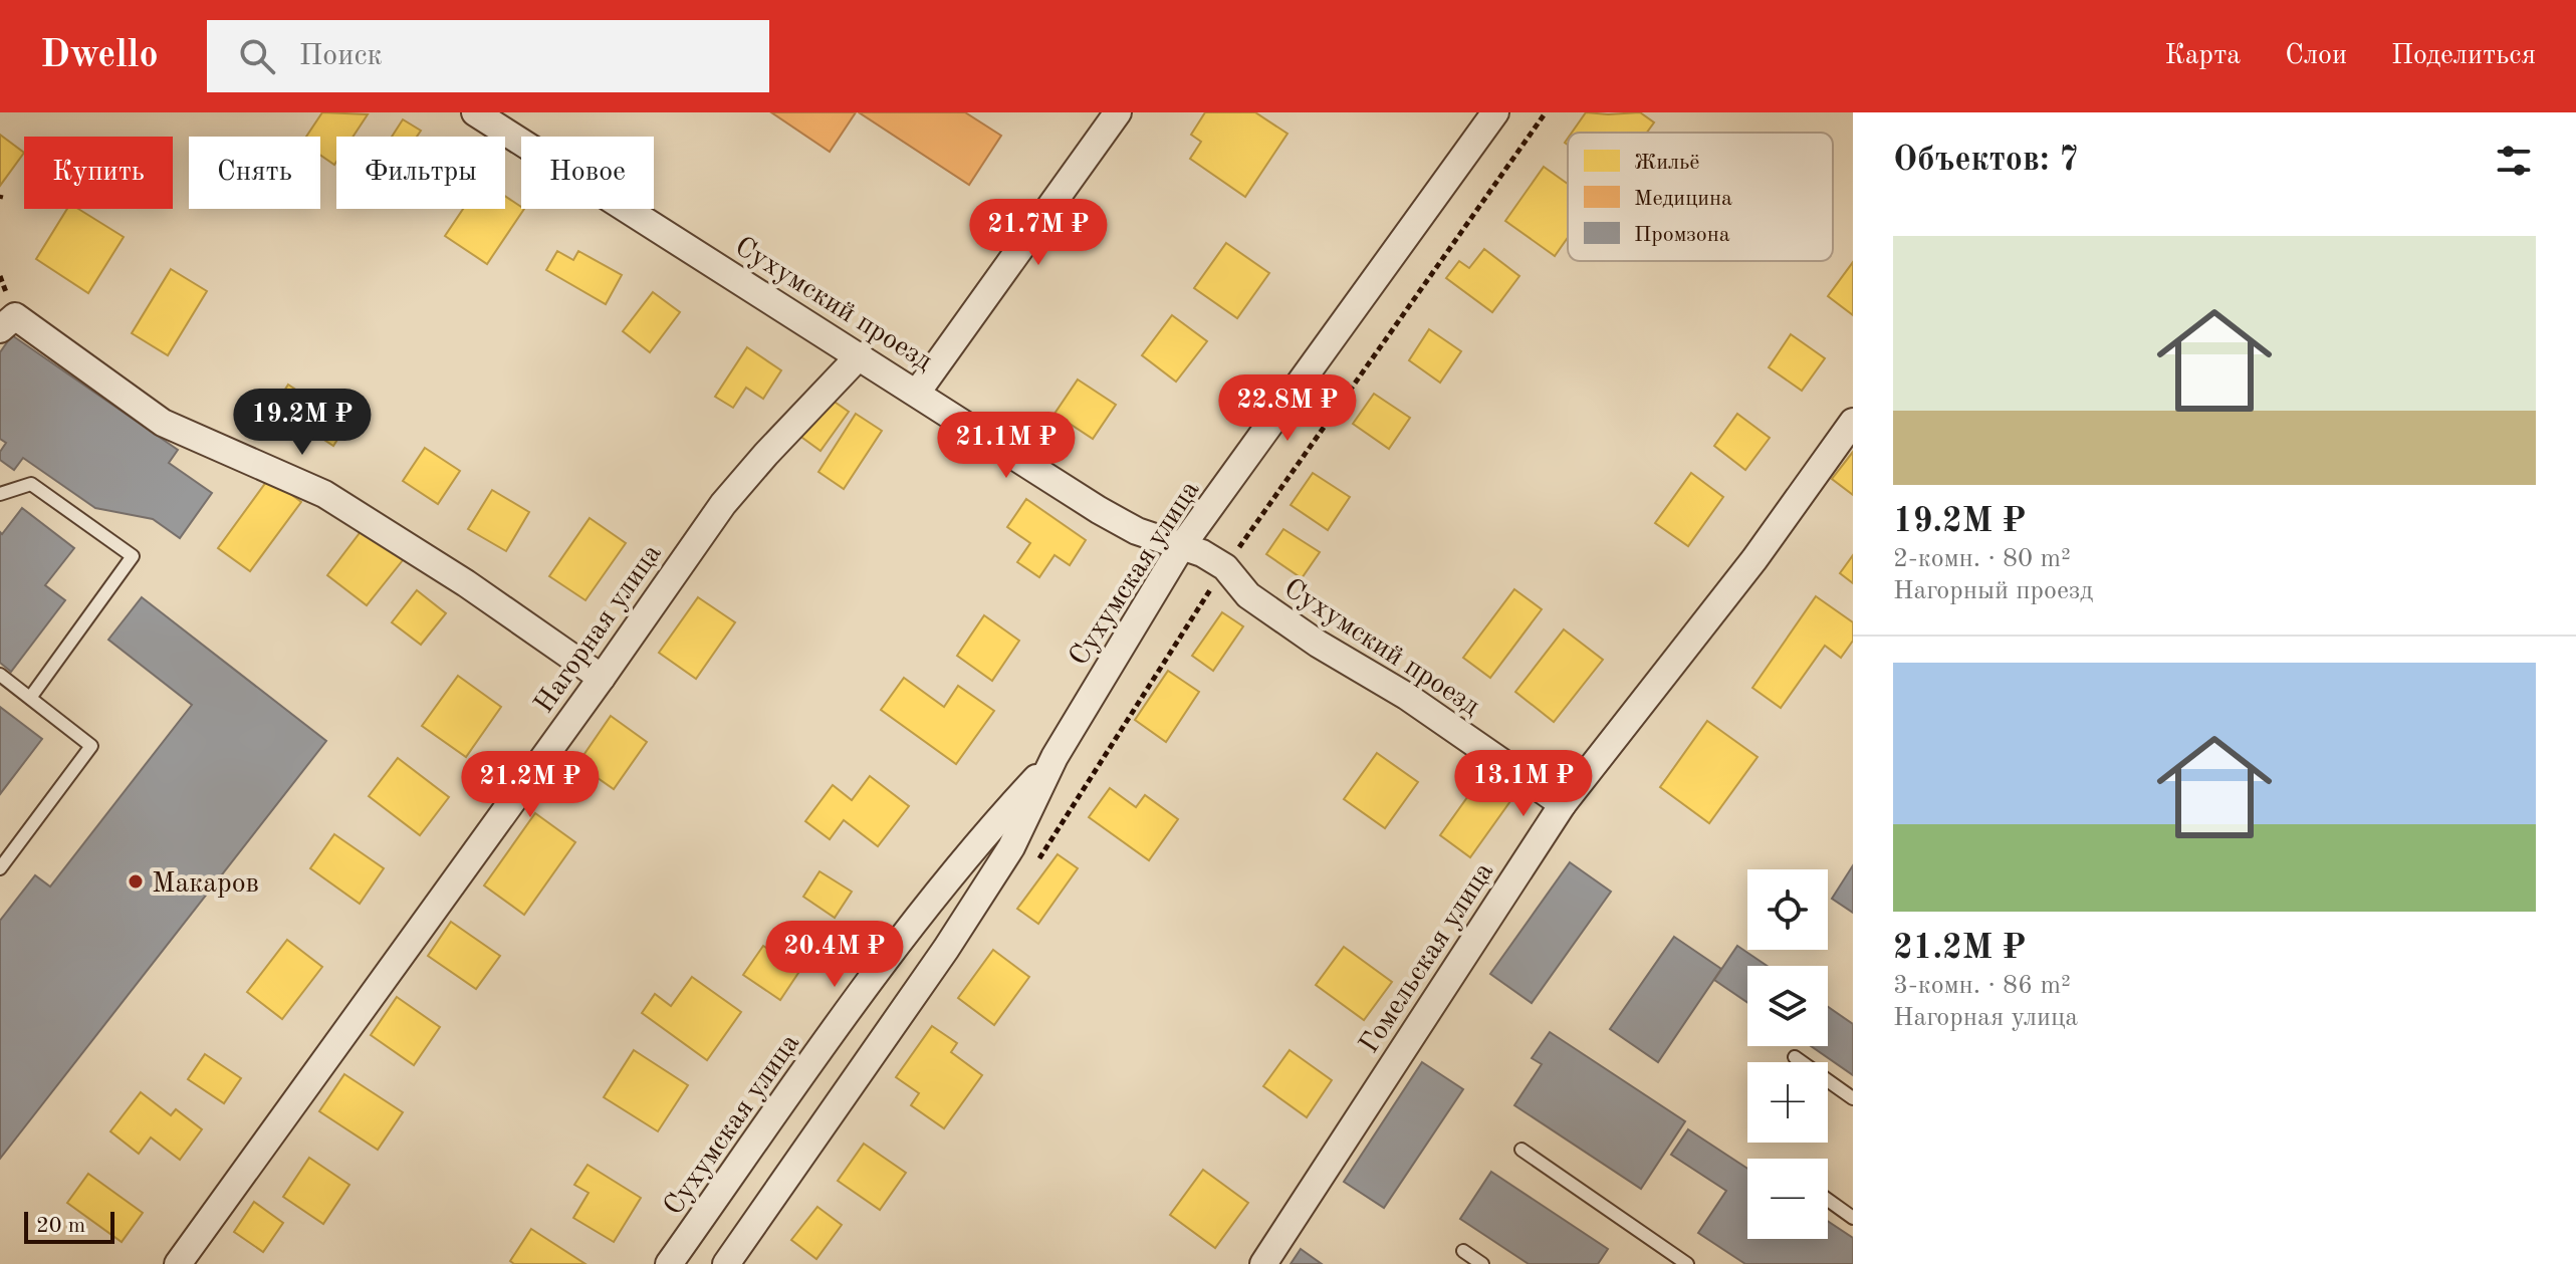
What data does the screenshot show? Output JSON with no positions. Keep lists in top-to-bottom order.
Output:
{
  "streets": {
    "street": [
      "Сухумский проезд",
      "Сухумская улица",
      "Нагорная улица",
      "Гомельская улица"
    ]
  },
  "crossings": [
    ["Сухумский проезд", "Сухумская улица"],
    ["Сухумский проезд", "Нагорная улица"],
    ["Сухумский проезд", "Гомельская улица"]
  ],
  "places": ["Макаров"],
  "legend": ["Жильё", "Медицина", "Промзона"],
  "scale_bar": "20 m",
  "page": {
    "header": "Dwello",
    "search": "Поиск",
    "nav": ["Карта", "Слои", "Поделиться"],
    "heading": "Объектов: 7",
    "chip": [
      "Купить",
      "Снять",
      "Фильтры",
      "Новое"
    ],
    "price": [
      "21.7M ₽",
      "22.8M ₽",
      "19.2M ₽",
      "21.1M ₽",
      "13.1M ₽",
      "21.2M ₽",
      "20.4M ₽"
    ],
    "list": [
      {
        "name": "19.2M ₽",
        "note": "2-комн. · 80 m² · Нагорный проезд"
      },
      {
        "name": "21.2M ₽",
        "note": "3-комн. · 86 m² · Нагорная улица"
      }
    ],
    "map_buttons": ["+", "−"],
    "scale": "20 m"
  }
}
